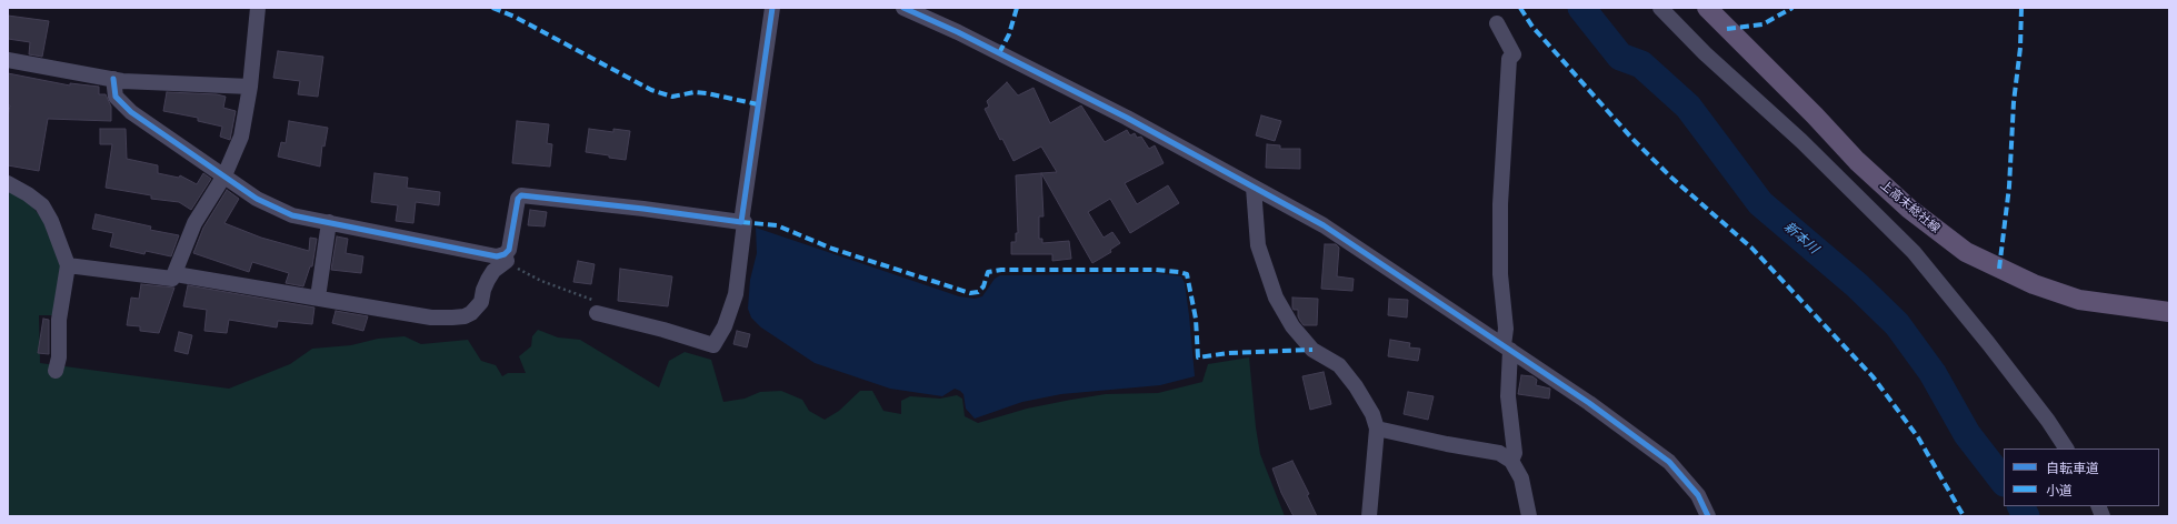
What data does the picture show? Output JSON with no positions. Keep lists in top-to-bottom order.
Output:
{
  "streets": {
    "main road": ["上高末総社線"]
  },
  "water": ["新本川"],
  "legend": ["自転車道", "小道"]
}
